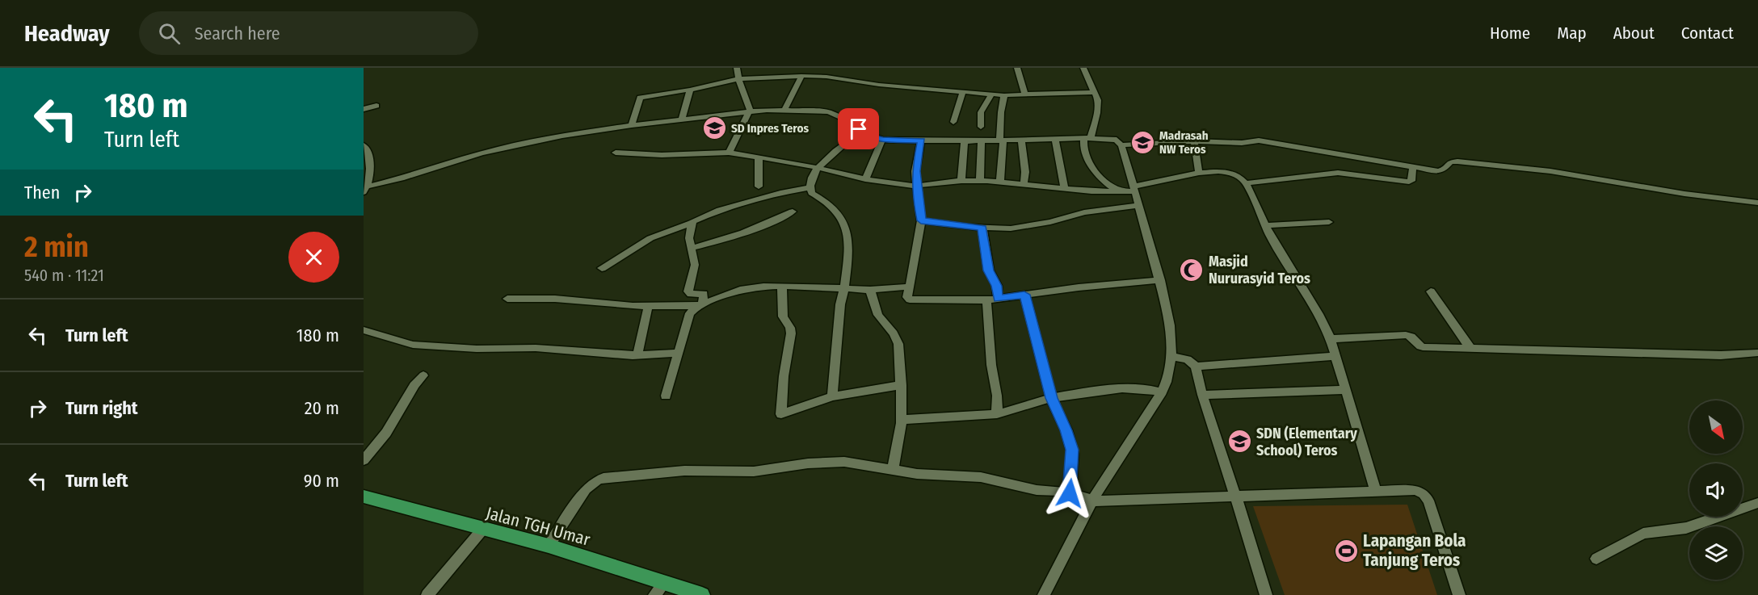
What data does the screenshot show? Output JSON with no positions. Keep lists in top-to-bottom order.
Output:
{
  "streets": {
    "main road": ["Jalan TGH Umar"]
  },
  "places": {
    "school or university": ["SD Inpres Teros", "Madrasah NW Teros", "SDN (Elementary School) Teros"],
    "mosque": ["Masjid Nururasyid Teros"],
    "sports": ["Lapangan Bola Tanjung Teros"]
  },
  "north": "bottom right",
  "page": {
    "header": "Headway",
    "search": "Search here",
    "nav": [
      "Home",
      "Map",
      "About",
      "Contact"
    ],
    "turn": ["180 m", "Turn left"],
    "then": "Then",
    "heading": ["2 min", "540 m · 11:21"],
    "list": [
      {
        "name": "Turn left",
        "value": "180 m"
      },
      {
        "name": "Turn right",
        "value": "20 m"
      },
      {
        "name": "Turn left",
        "value": "90 m"
      }
    ]
  }
}
